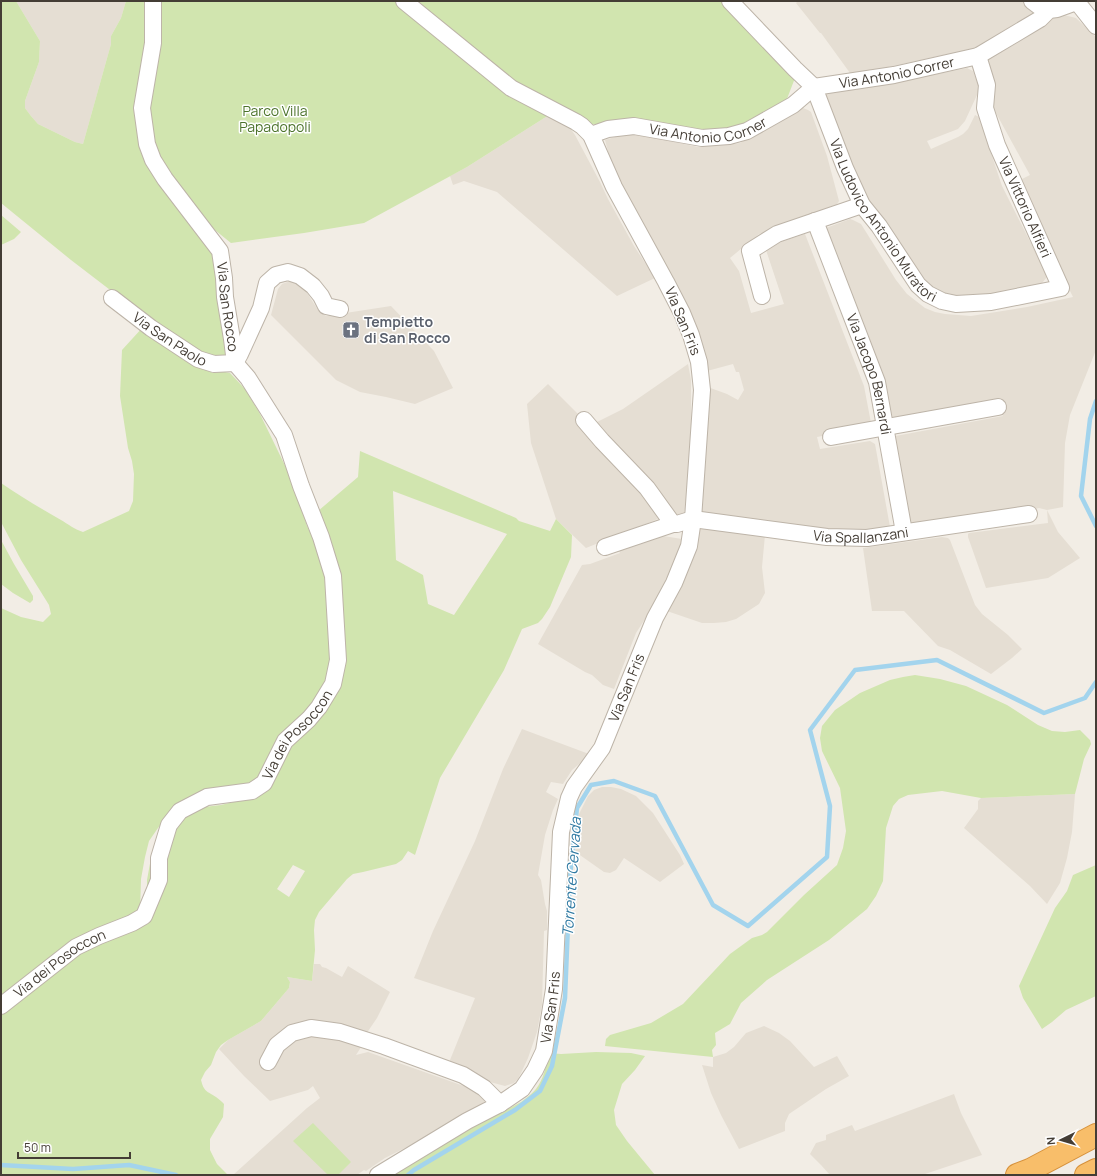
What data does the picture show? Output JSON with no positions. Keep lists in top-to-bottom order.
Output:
{
  "streets": {
    "street": [
      "Via Antonio Correr",
      "Via Antonio Corner",
      "Via Vittorio Alfieri",
      "Via Ludovico Antonio Muratori",
      "Via San Rocco",
      "Via San Fris",
      "Via San Paolo",
      "Via Jacopo Bernardi",
      "Via Spallanzani",
      "Via dei Posoccon"
    ]
  },
  "crossings": [
    ["Via Antonio Correr", "Via Antonio Corner"],
    ["Via Antonio Correr", "Via Vittorio Alfieri"],
    ["Via Antonio Correr", "Via Ludovico Antonio Muratori"],
    ["Via Antonio Corner", "Via Ludovico Antonio Muratori"],
    ["Via Antonio Corner", "Via San Fris"],
    ["Via Vittorio Alfieri", "Via Ludovico Antonio Muratori"],
    ["Via San Rocco", "Via San Paolo"],
    ["Via San Rocco", "Via dei Posoccon"],
    ["Via San Fris", "Via Spallanzani"],
    ["Via San Paolo", "Via dei Posoccon"],
    ["Via Jacopo Bernardi", "Via Spallanzani"]
  ],
  "water": ["Torrente Cervada"],
  "parks": ["Parco Villa Papadopoli"],
  "places": {
    "church": ["Tempietto di San Rocco"]
  },
  "scale_bar": "50 m",
  "north": "left"
}
